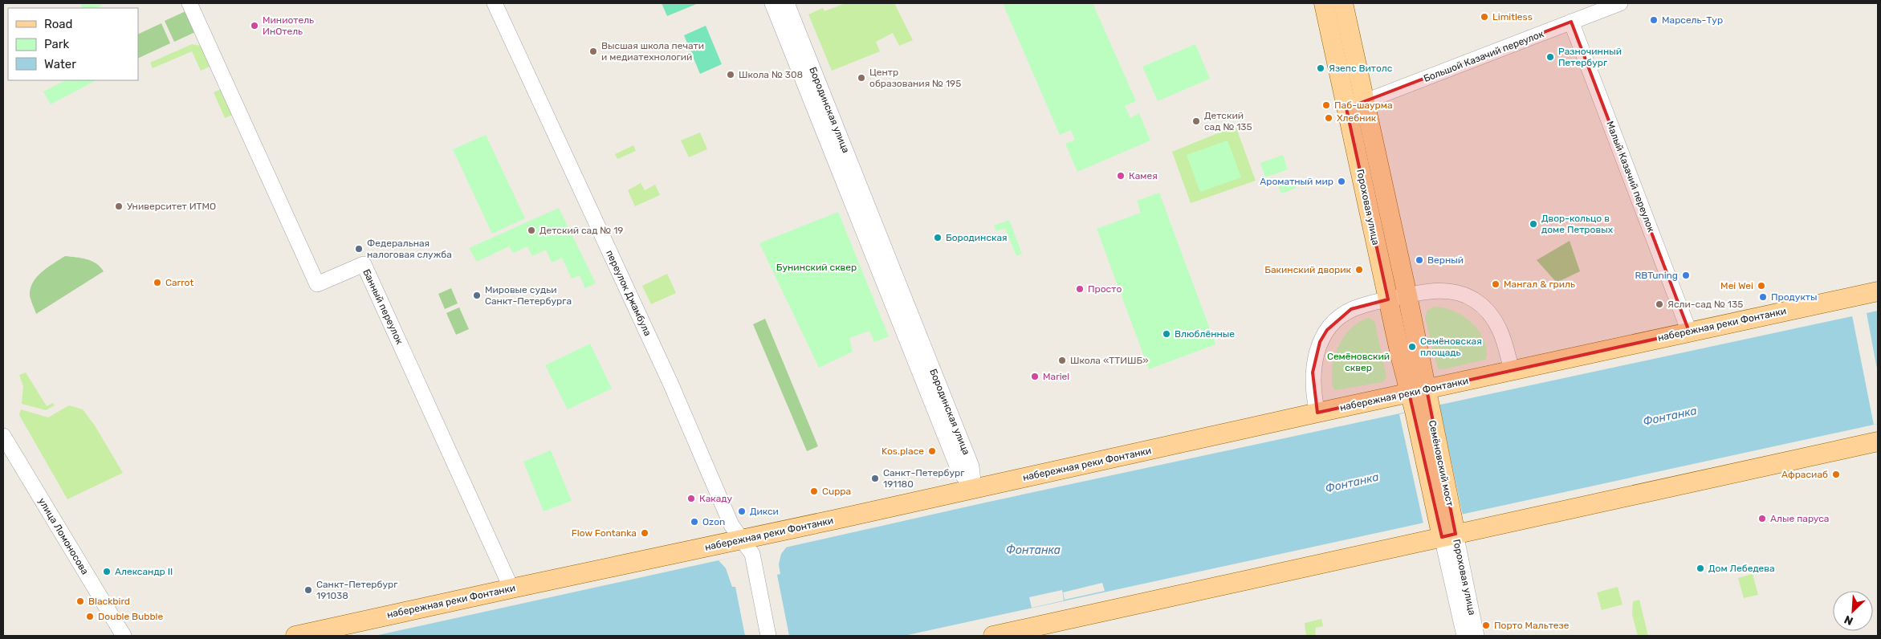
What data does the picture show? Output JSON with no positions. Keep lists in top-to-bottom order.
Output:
{
  "streets": {
    "main road": ["Гороховая улица", "набережная реки Фонтанки", "Семёновский мост"],
    "street": [
      "Большой Казачий переулок",
      "Бородинская улица",
      "Малый Казачий переулок",
      "переулок Джамбула",
      "Банный переулок",
      "улица Ломоносова"
    ]
  },
  "crossings": [
    ["Большой Казачий переулок", "Малый Казачий переулок"],
    ["Большой Казачий переулок", "Гороховая улица"],
    ["Бородинская улица", "набережная реки Фонтанки"],
    ["Малый Казачий переулок", "набережная реки Фонтанки"],
    ["Гороховая улица", "набережная реки Фонтанки"],
    ["Гороховая улица", "Семёновский мост"],
    ["переулок Джамбула", "набережная реки Фонтанки"],
    ["Банный переулок", "набережная реки Фонтанки"]
  ],
  "water": ["Фонтанка"],
  "parks": ["Бунинский сквер", "Семёновский сквер"],
  "places": [
    "Limitless",
    "Марсель-Тур",
    "Миниотель ИнОтель",
    "Высшая школа печати и медиатехнологий",
    "Разночинный Петербург",
    "Язепс Витолс",
    "Школа № 308",
    "Центр образования № 195",
    "Паб-шаурма",
    "Хлебник",
    "Детский сад № 135",
    "Камея",
    "Ароматный мир",
    "Университет ИТМО",
    "Двор-кольцо в доме Петровых",
    "Детский сад № 19",
    "Бородинская",
    "Федеральная налоговая служба",
    "Верный",
    "Бакинский дворик",
    "RBTuning",
    "Carrot",
    "Мангал & гриль",
    "Mei Wei",
    "Просто",
    "Мировые судьи Санкт-Петербурга",
    "Продукты",
    "Ясли-сад № 135",
    "Влюблённые",
    "Семёновская площадь",
    "Школа «ТТИШБ»",
    "Mariel",
    "Kos.place",
    "Афрасиаб",
    "Санкт-Петербург 191180",
    "Cuppa",
    "Какаду",
    "Дикси",
    "Алые паруса",
    "Ozon",
    "Flow Fontanka",
    "Дом Лебедева",
    "Александр II",
    "Санкт-Петербург 191038",
    "Blackbird",
    "Double Bubble",
    "Порто Мальтезе"
  ],
  "legend": ["Road", "Park", "Water"],
  "north": "bottom left"
}
